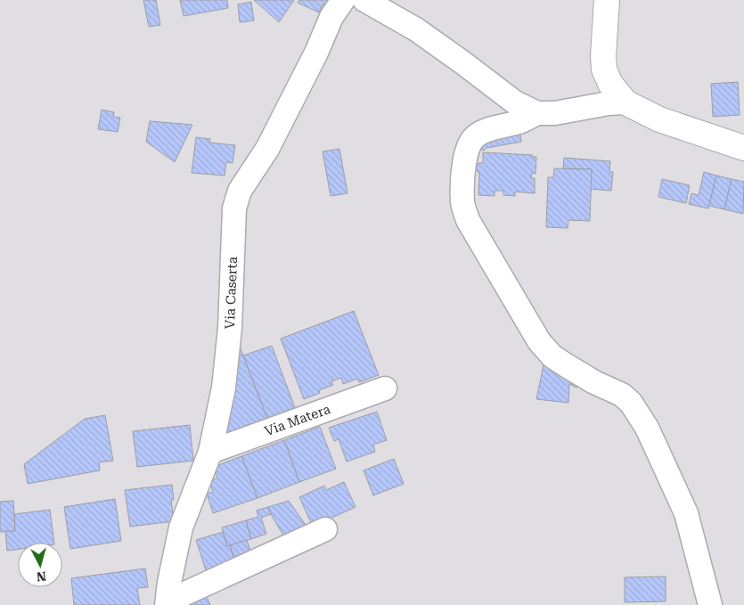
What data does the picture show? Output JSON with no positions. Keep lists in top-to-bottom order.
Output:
{
  "streets": {
    "street": ["Via Caserta", "Via Matera"]
  },
  "crossings": [
    ["Via Caserta", "Via Matera"]
  ],
  "north": "bottom"
}
